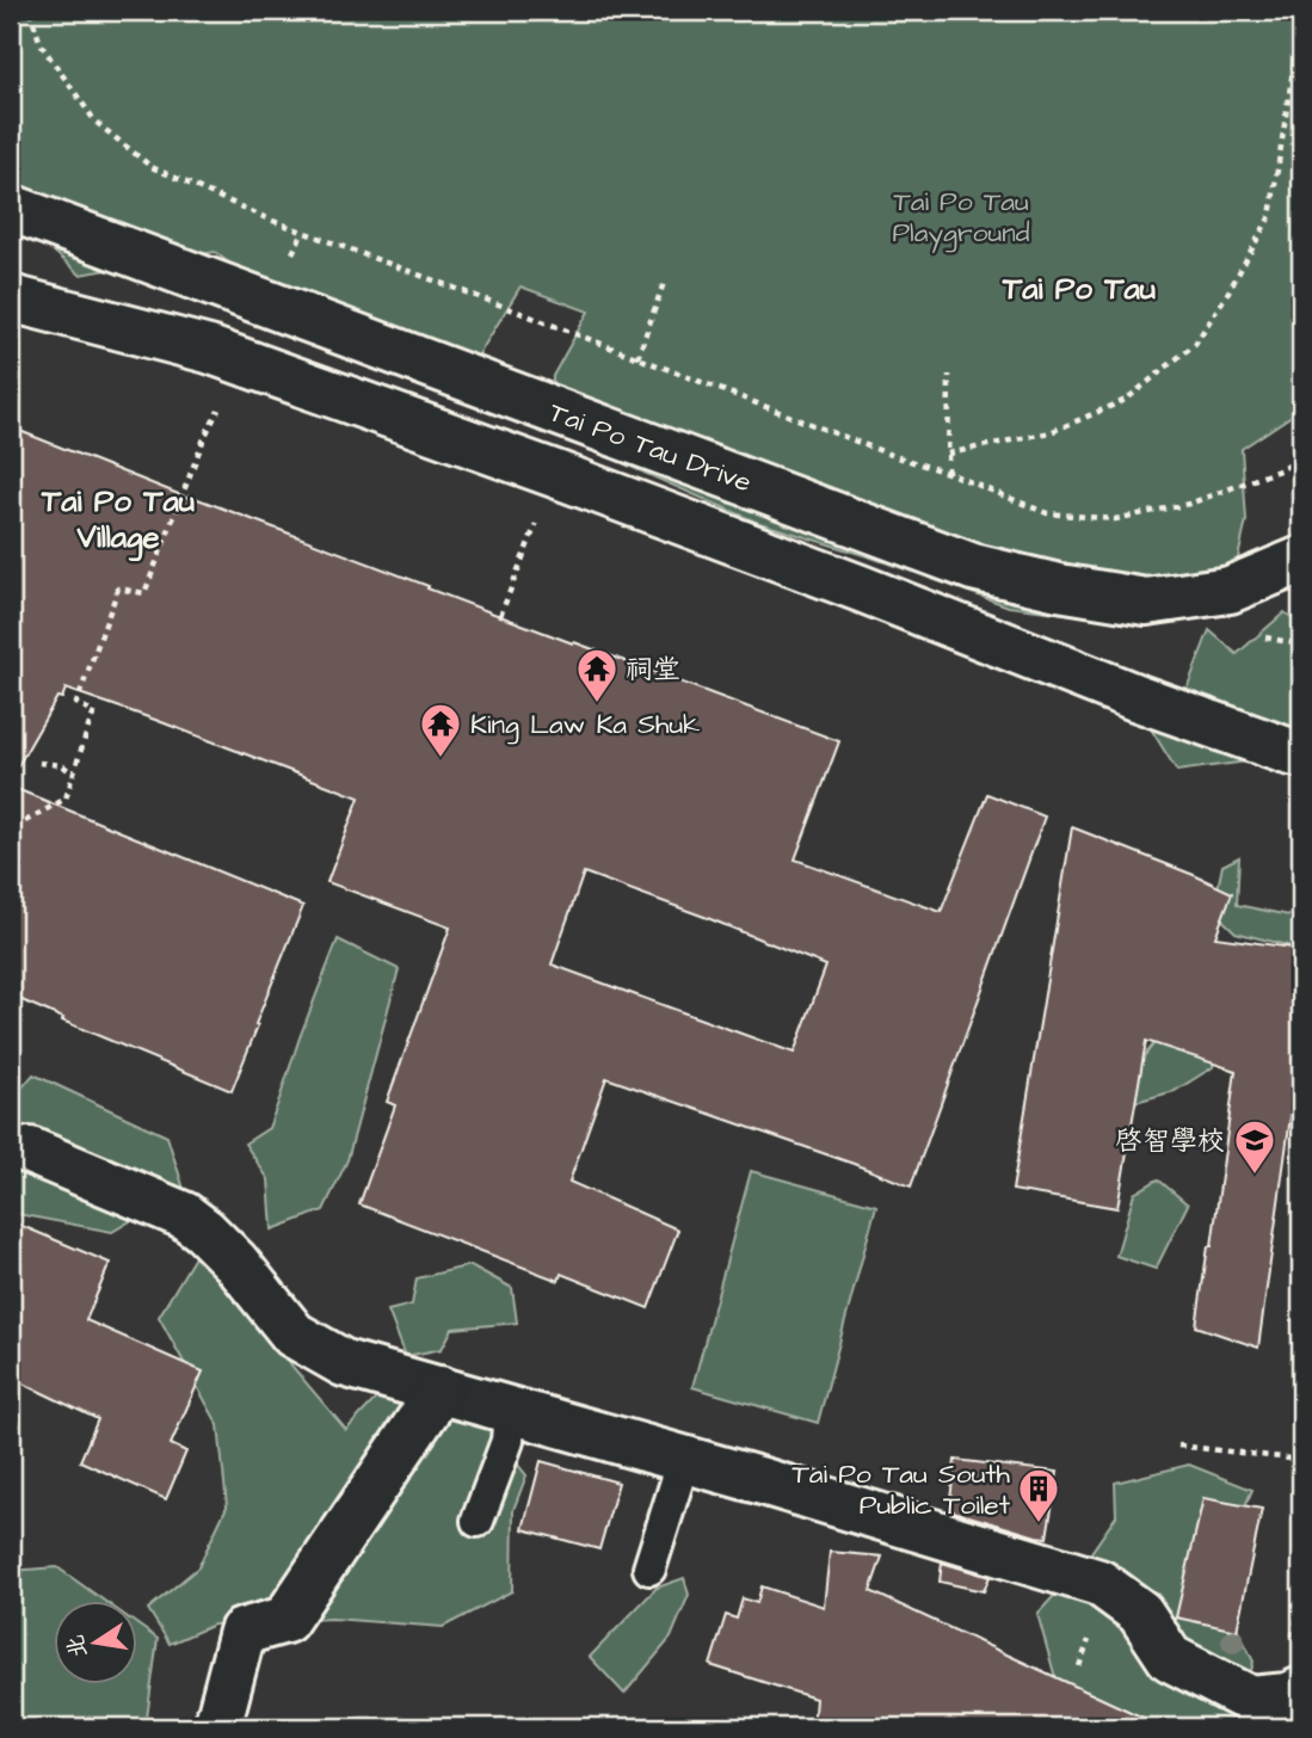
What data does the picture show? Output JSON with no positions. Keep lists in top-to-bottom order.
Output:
{
  "streets": {
    "street": ["Tai Po Tau Drive"]
  },
  "districts": ["Tai Po Tau", "Tai Po Tau Village"],
  "parks": ["Tai Po Tau Playground"],
  "places": {
    "temple": ["祠堂", "King Law Ka Shuk"],
    "school or university": ["啓智學校"],
    "building": ["Tai Po Tau South Public Toilet"]
  },
  "north": "left"
}
